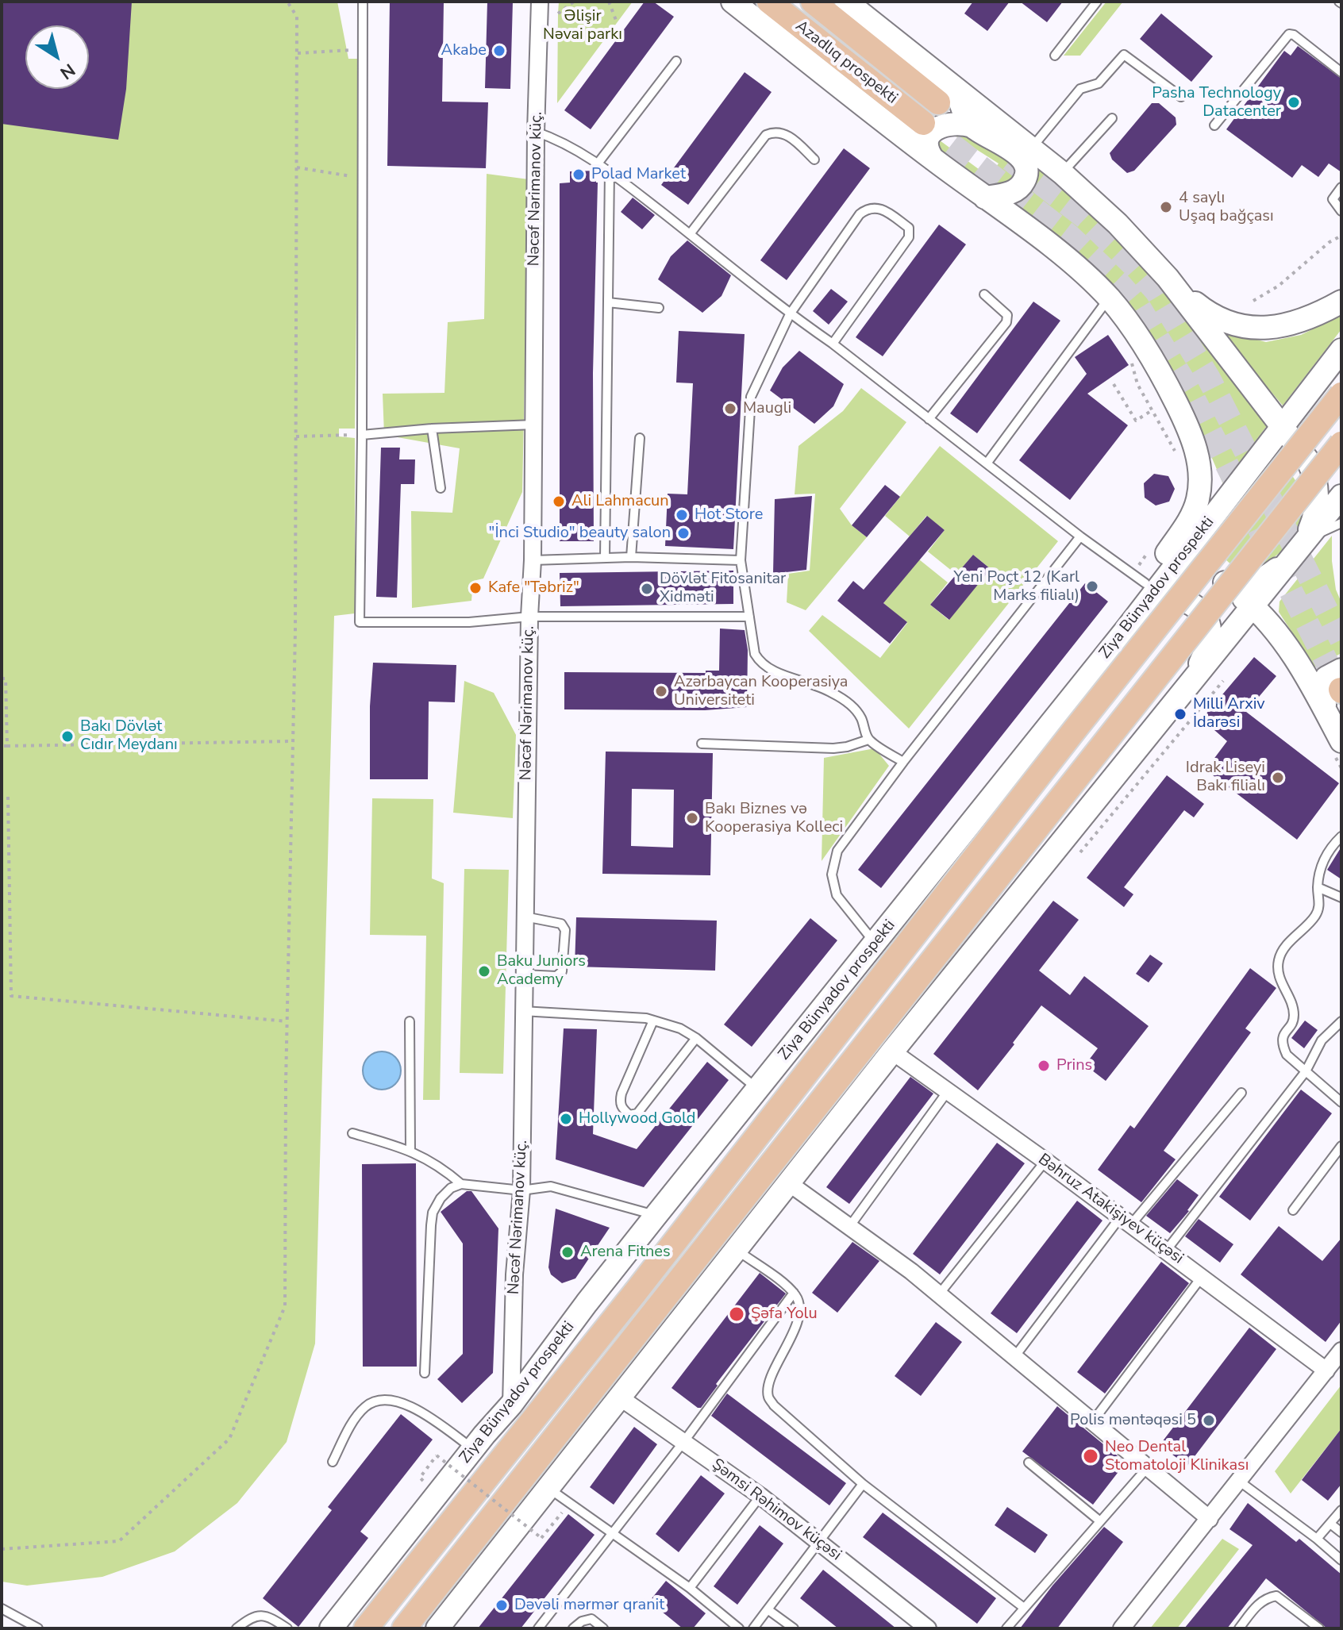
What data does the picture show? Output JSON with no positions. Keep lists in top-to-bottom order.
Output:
{
  "streets": {
    "main road": ["Azadlıq prospekti", "Ziya Bünyadov prospekti"],
    "street": ["Nəcəf Nərimanov küç.", "Bəhruz Atakişiyev küçəsi", "Şəmsi Rəhimov küçəsi"]
  },
  "crossings": [
    ["Nəcəf Nərimanov küç.", "Ziya Bünyadov prospekti"]
  ],
  "parks": ["Əlişir Nəvai parkı"],
  "places": [
    "Akabe",
    "Pasha Technology Datacenter",
    "Polad Market",
    "4 saylı Uşaq bağçası",
    "Maugli",
    "Ali Lahmacun",
    "Hot Store",
    "\"İnci Studio\" beauty salon",
    "Yeni Poçt 12 (Karl Marks filialı)",
    "Kafe \"Təbriz\"",
    "Dövlət Fitosanitar Xidməti",
    "Azərbaycan Kooperasiya Universiteti",
    "Milli Arxiv İdarəsi",
    "Bakı Dövlət Cıdır Meydanı",
    "Idrak Liseyi Bakı filialı",
    "Bakı Biznes və Kooperasiya Kolleci",
    "Baku Juniors Academy",
    "Prins",
    "Hollywood Gold",
    "Arena Fitnes",
    "Şəfa Yolu",
    "Polis məntəqəsi 5",
    "Neo Dental Stomatoloji Klinikası",
    "Dəvəli mərmər qranit"
  ],
  "north": "bottom right"
}
